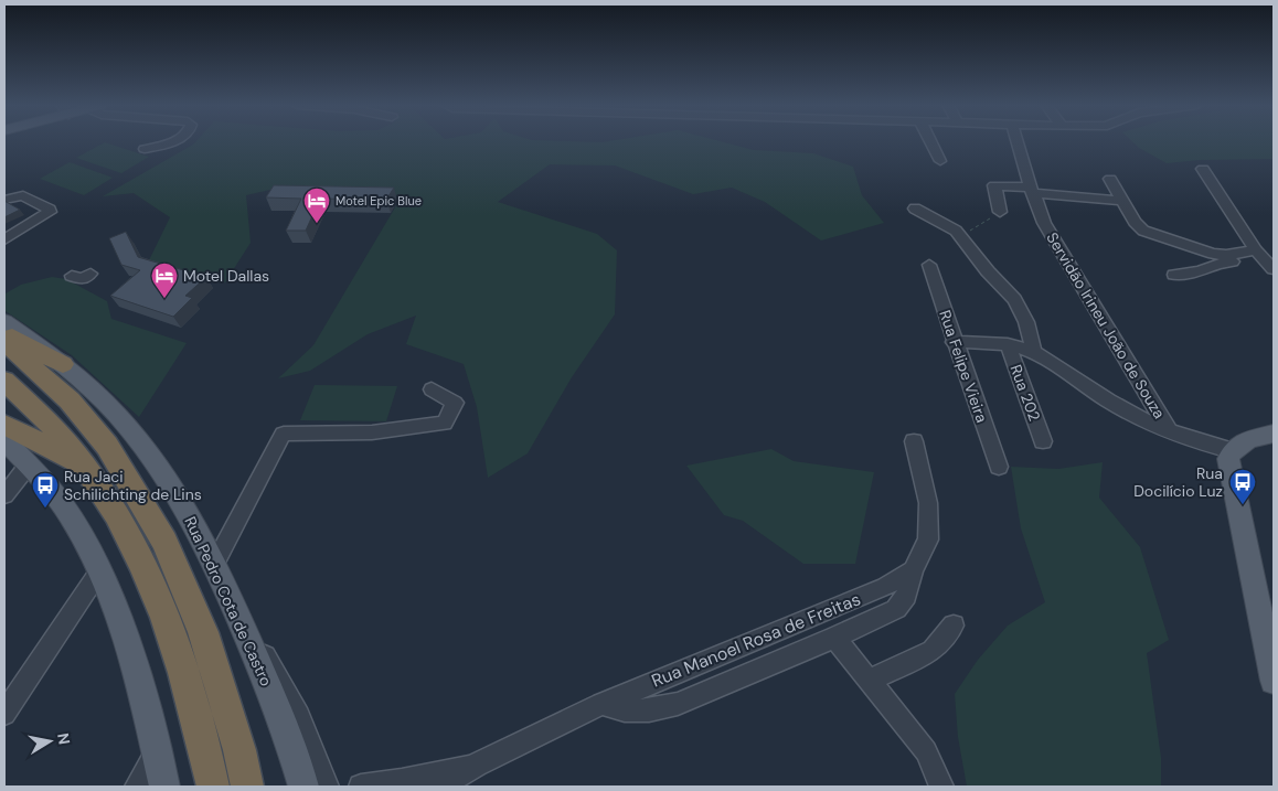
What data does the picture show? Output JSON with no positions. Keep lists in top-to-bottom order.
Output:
{
  "streets": {
    "main road": ["Rua Pedro Cota de Castro"],
    "street": [
      "Servidão Irineu João de Souza",
      "Rua Felipe Vieira",
      "Rua 202",
      "Rua Manoel Rosa de Freitas"
    ]
  },
  "places": {
    "hotel": ["Motel Epic Blue", "Motel Dallas"],
    "bus stop": ["Rua Docilício Luz", "Rua Jaci Schilichting de Lins"]
  },
  "north": "right"
}
